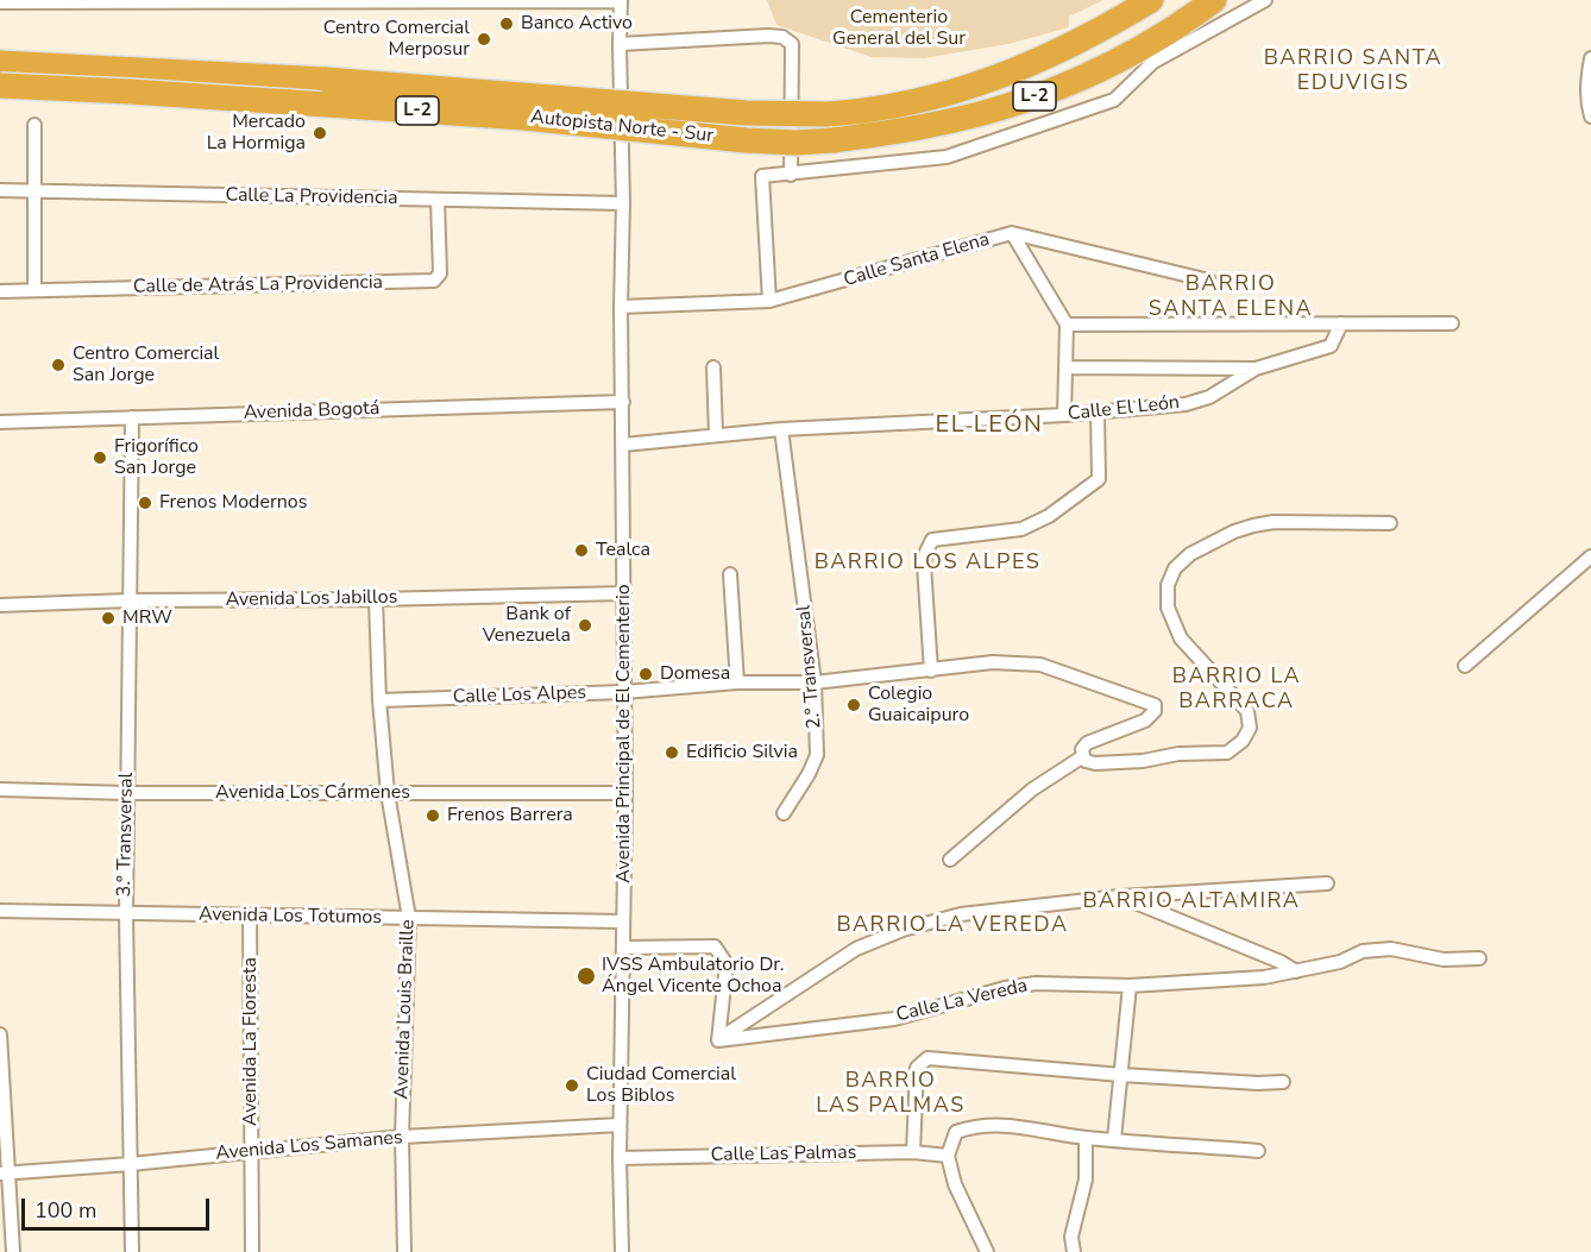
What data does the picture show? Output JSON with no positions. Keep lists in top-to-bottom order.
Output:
{
  "streets": {
    "highway": ["L-2", "Autopista Norte - Sur"],
    "street": [
      "Calle La Providencia",
      "Calle Santa Elena",
      "Calle de Atrás La Providencia",
      "Calle El León",
      "Avenida Bogotá",
      "Avenida Los Jabillos",
      "2.° Transversal",
      "Calle Los Alpes",
      "Avenida Principal de El Cementerio",
      "Avenida Los Cármenes",
      "3.° Transversal",
      "Avenida Los Totumos",
      "Calle La Vereda",
      "Avenida Louis Braille",
      "Avenida La Floresta",
      "Avenida Los Samanes",
      "Calle Las Palmas"
    ]
  },
  "crossings": [
    ["Calle La Providencia", "Calle de Atrás La Providencia"],
    ["Calle La Providencia", "Avenida Principal de El Cementerio"],
    ["Calle Santa Elena", "Avenida Principal de El Cementerio"],
    ["Calle El León", "2.° Transversal"],
    ["Calle El León", "Avenida Principal de El Cementerio"],
    ["Avenida Bogotá", "Avenida Principal de El Cementerio"],
    ["Avenida Bogotá", "3.° Transversal"],
    ["Avenida Los Jabillos", "Avenida Principal de El Cementerio"],
    ["Avenida Los Jabillos", "3.° Transversal"],
    ["Avenida Los Jabillos", "Avenida Louis Braille"],
    ["2.° Transversal", "Calle Los Alpes"],
    ["Calle Los Alpes", "Avenida Principal de El Cementerio"],
    ["Calle Los Alpes", "Avenida Louis Braille"],
    ["Avenida Principal de El Cementerio", "Avenida Los Cármenes"],
    ["Avenida Principal de El Cementerio", "Avenida Los Totumos"],
    ["Avenida Principal de El Cementerio", "Avenida Los Samanes"],
    ["Avenida Principal de El Cementerio", "Calle Las Palmas"],
    ["Avenida Los Cármenes", "3.° Transversal"],
    ["Avenida Los Cármenes", "Avenida Louis Braille"],
    ["3.° Transversal", "Avenida Los Totumos"],
    ["3.° Transversal", "Avenida Los Samanes"],
    ["Avenida Los Totumos", "Avenida Louis Braille"],
    ["Avenida Los Totumos", "Avenida La Floresta"],
    ["Avenida Louis Braille", "Avenida Los Samanes"],
    ["Avenida La Floresta", "Avenida Los Samanes"]
  ],
  "districts": [
    "BARRIO SANTA EDUVIGIS",
    "BARRIO SANTA ELENA",
    "EL LEÓN",
    "BARRIO LOS ALPES",
    "BARRIO LA BARRACA",
    "BARRIO ALTAMIRA",
    "BARRIO LA VEREDA",
    "BARRIO LAS PALMAS"
  ],
  "parks": ["Cementerio General del Sur"],
  "places": [
    "Banco Activo",
    "Centro Comercial Merposur",
    "Mercado La Hormiga",
    "Centro Comercial San Jorge",
    "Frigorífico San Jorge",
    "Frenos Modernos",
    "Tealca",
    "MRW",
    "Bank of Venezuela",
    "Domesa",
    "Colegio Guaicaipuro",
    "Edificio Silvia",
    "Frenos Barrera",
    "IVSS Ambulatorio Dr. Ángel Vicente Ochoa",
    "Ciudad Comercial Los Biblos"
  ],
  "scale_bar": "100 m"
}
